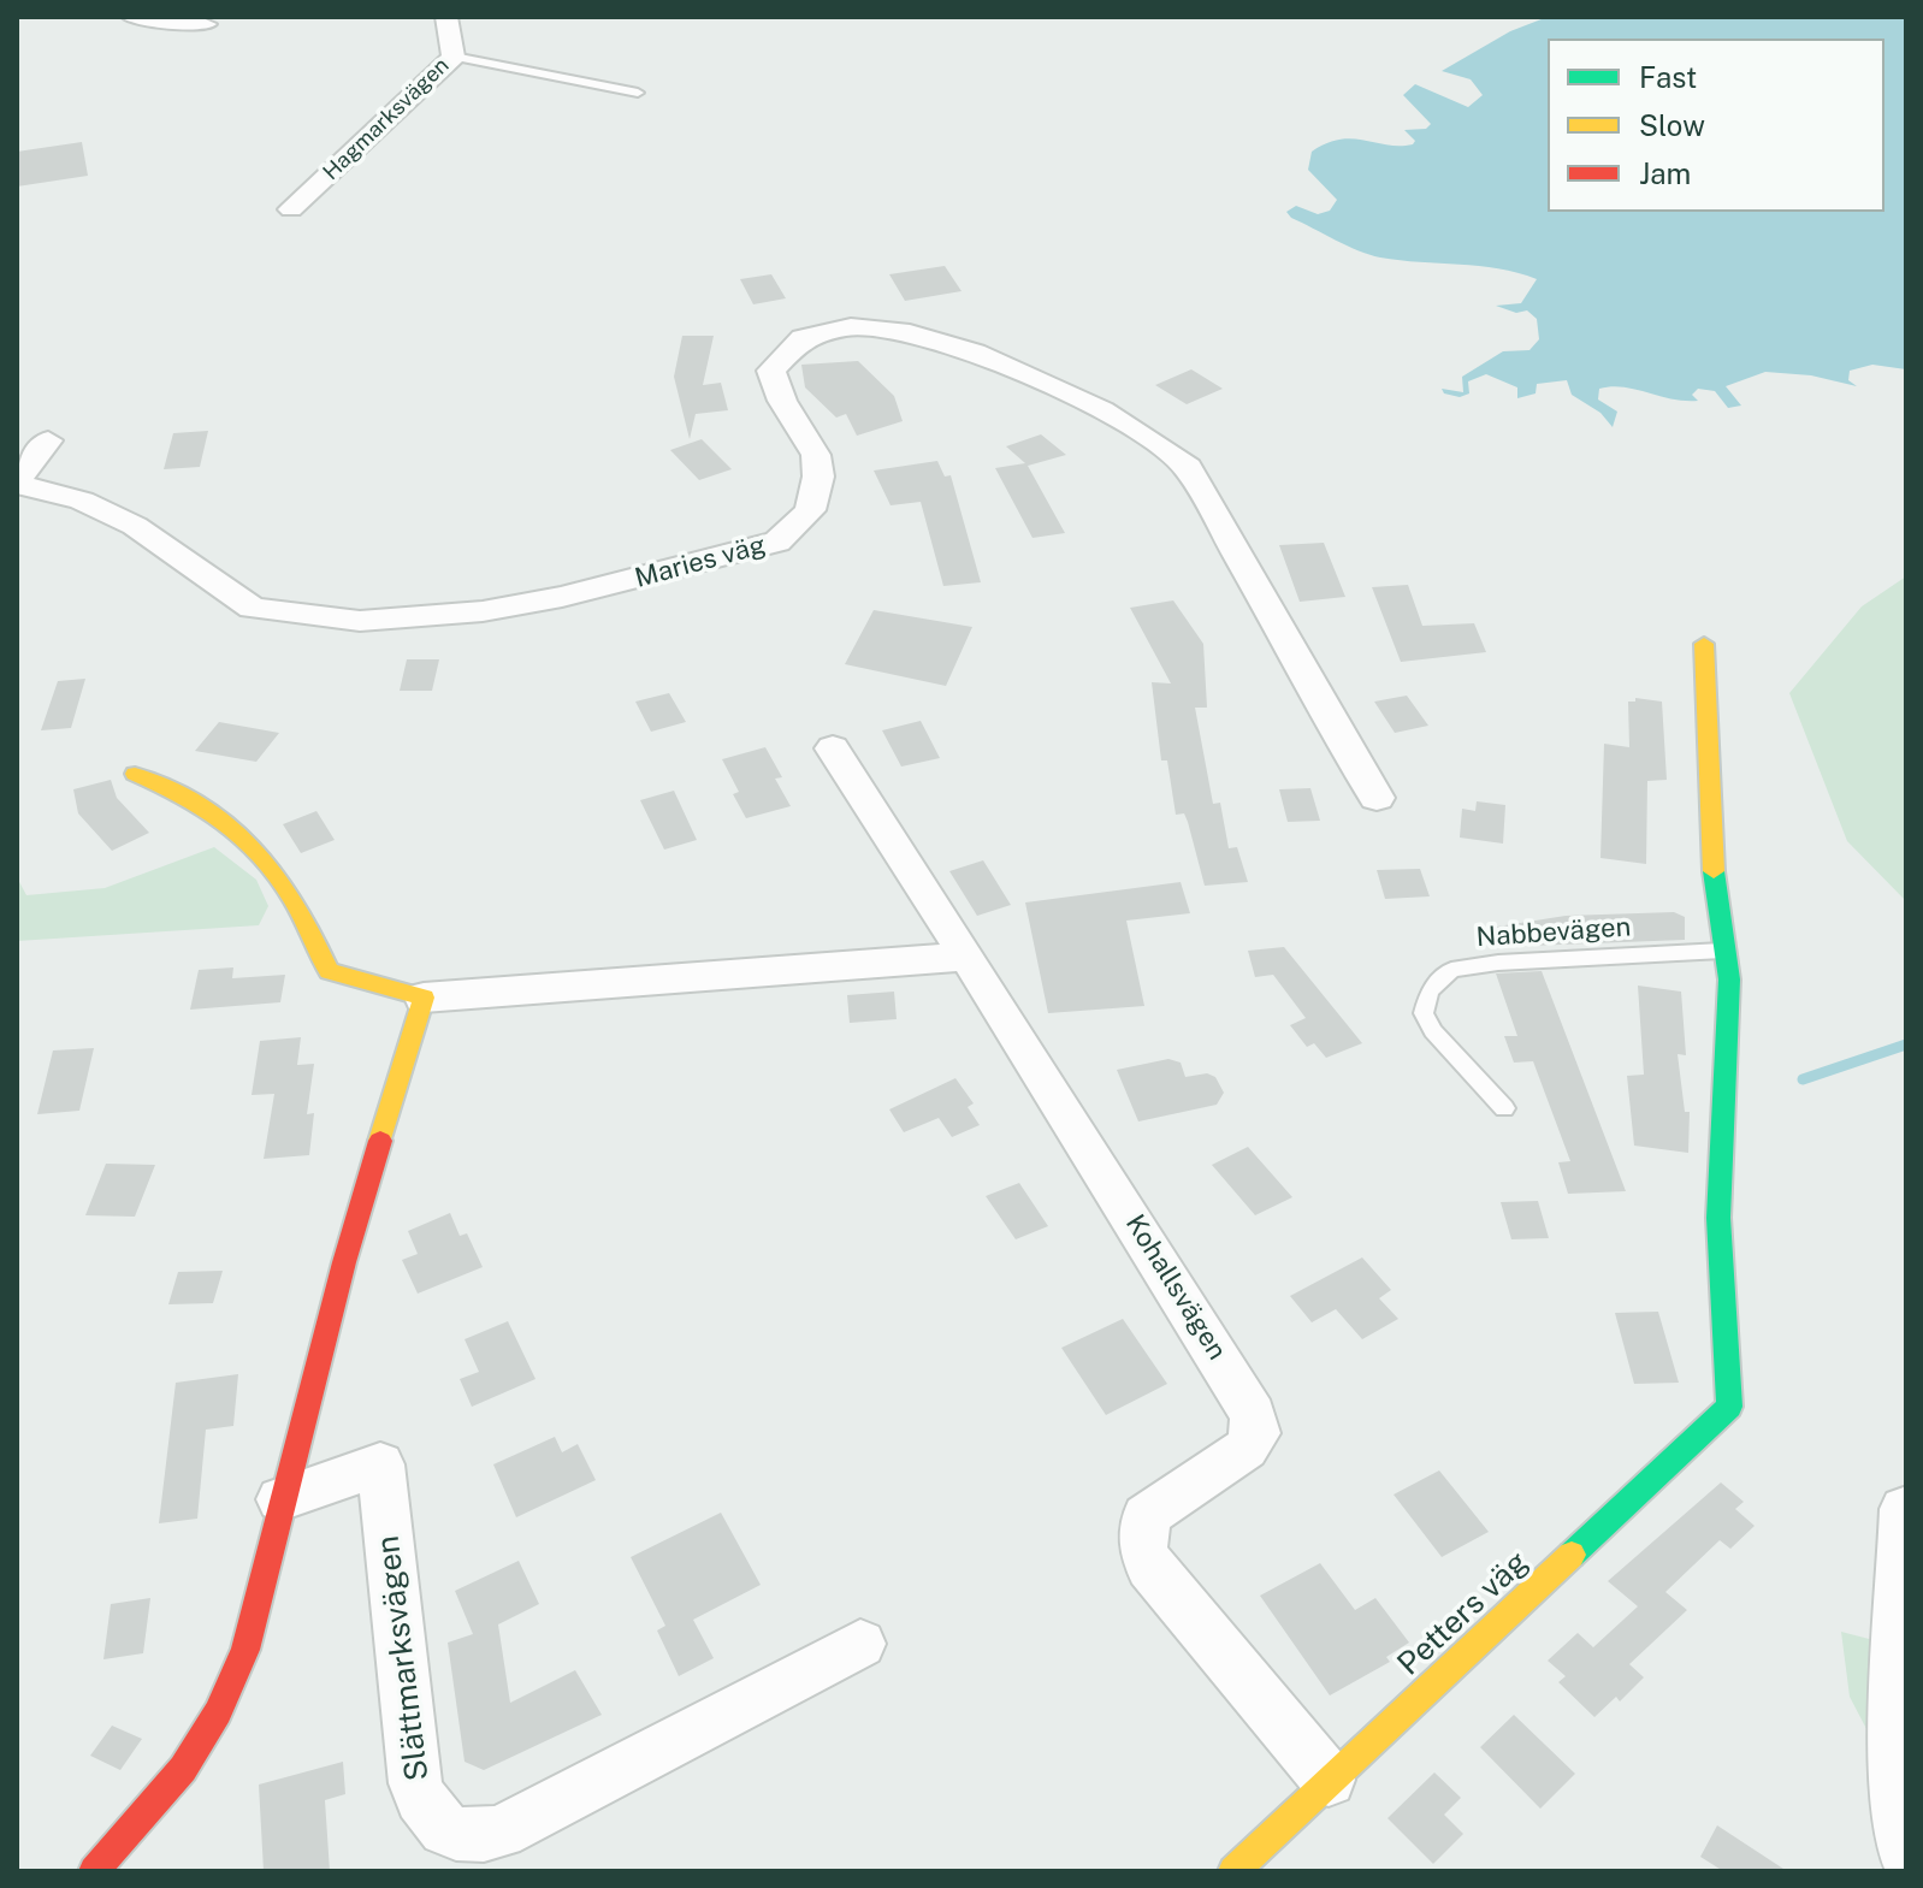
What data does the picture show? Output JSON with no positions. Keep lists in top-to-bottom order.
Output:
{
  "streets": {
    "street": [
      "Hagmarksvägen",
      "Maries väg",
      "Kohallsvägen",
      "Petters väg",
      "Slättmarksvägen"
    ],
    "lane": ["Nabbevägen"]
  },
  "crossings": [
    ["Nabbevägen", "Petters väg"],
    ["Kohallsvägen", "Petters väg"]
  ],
  "legend": ["Fast", "Slow", "Jam"]
}
